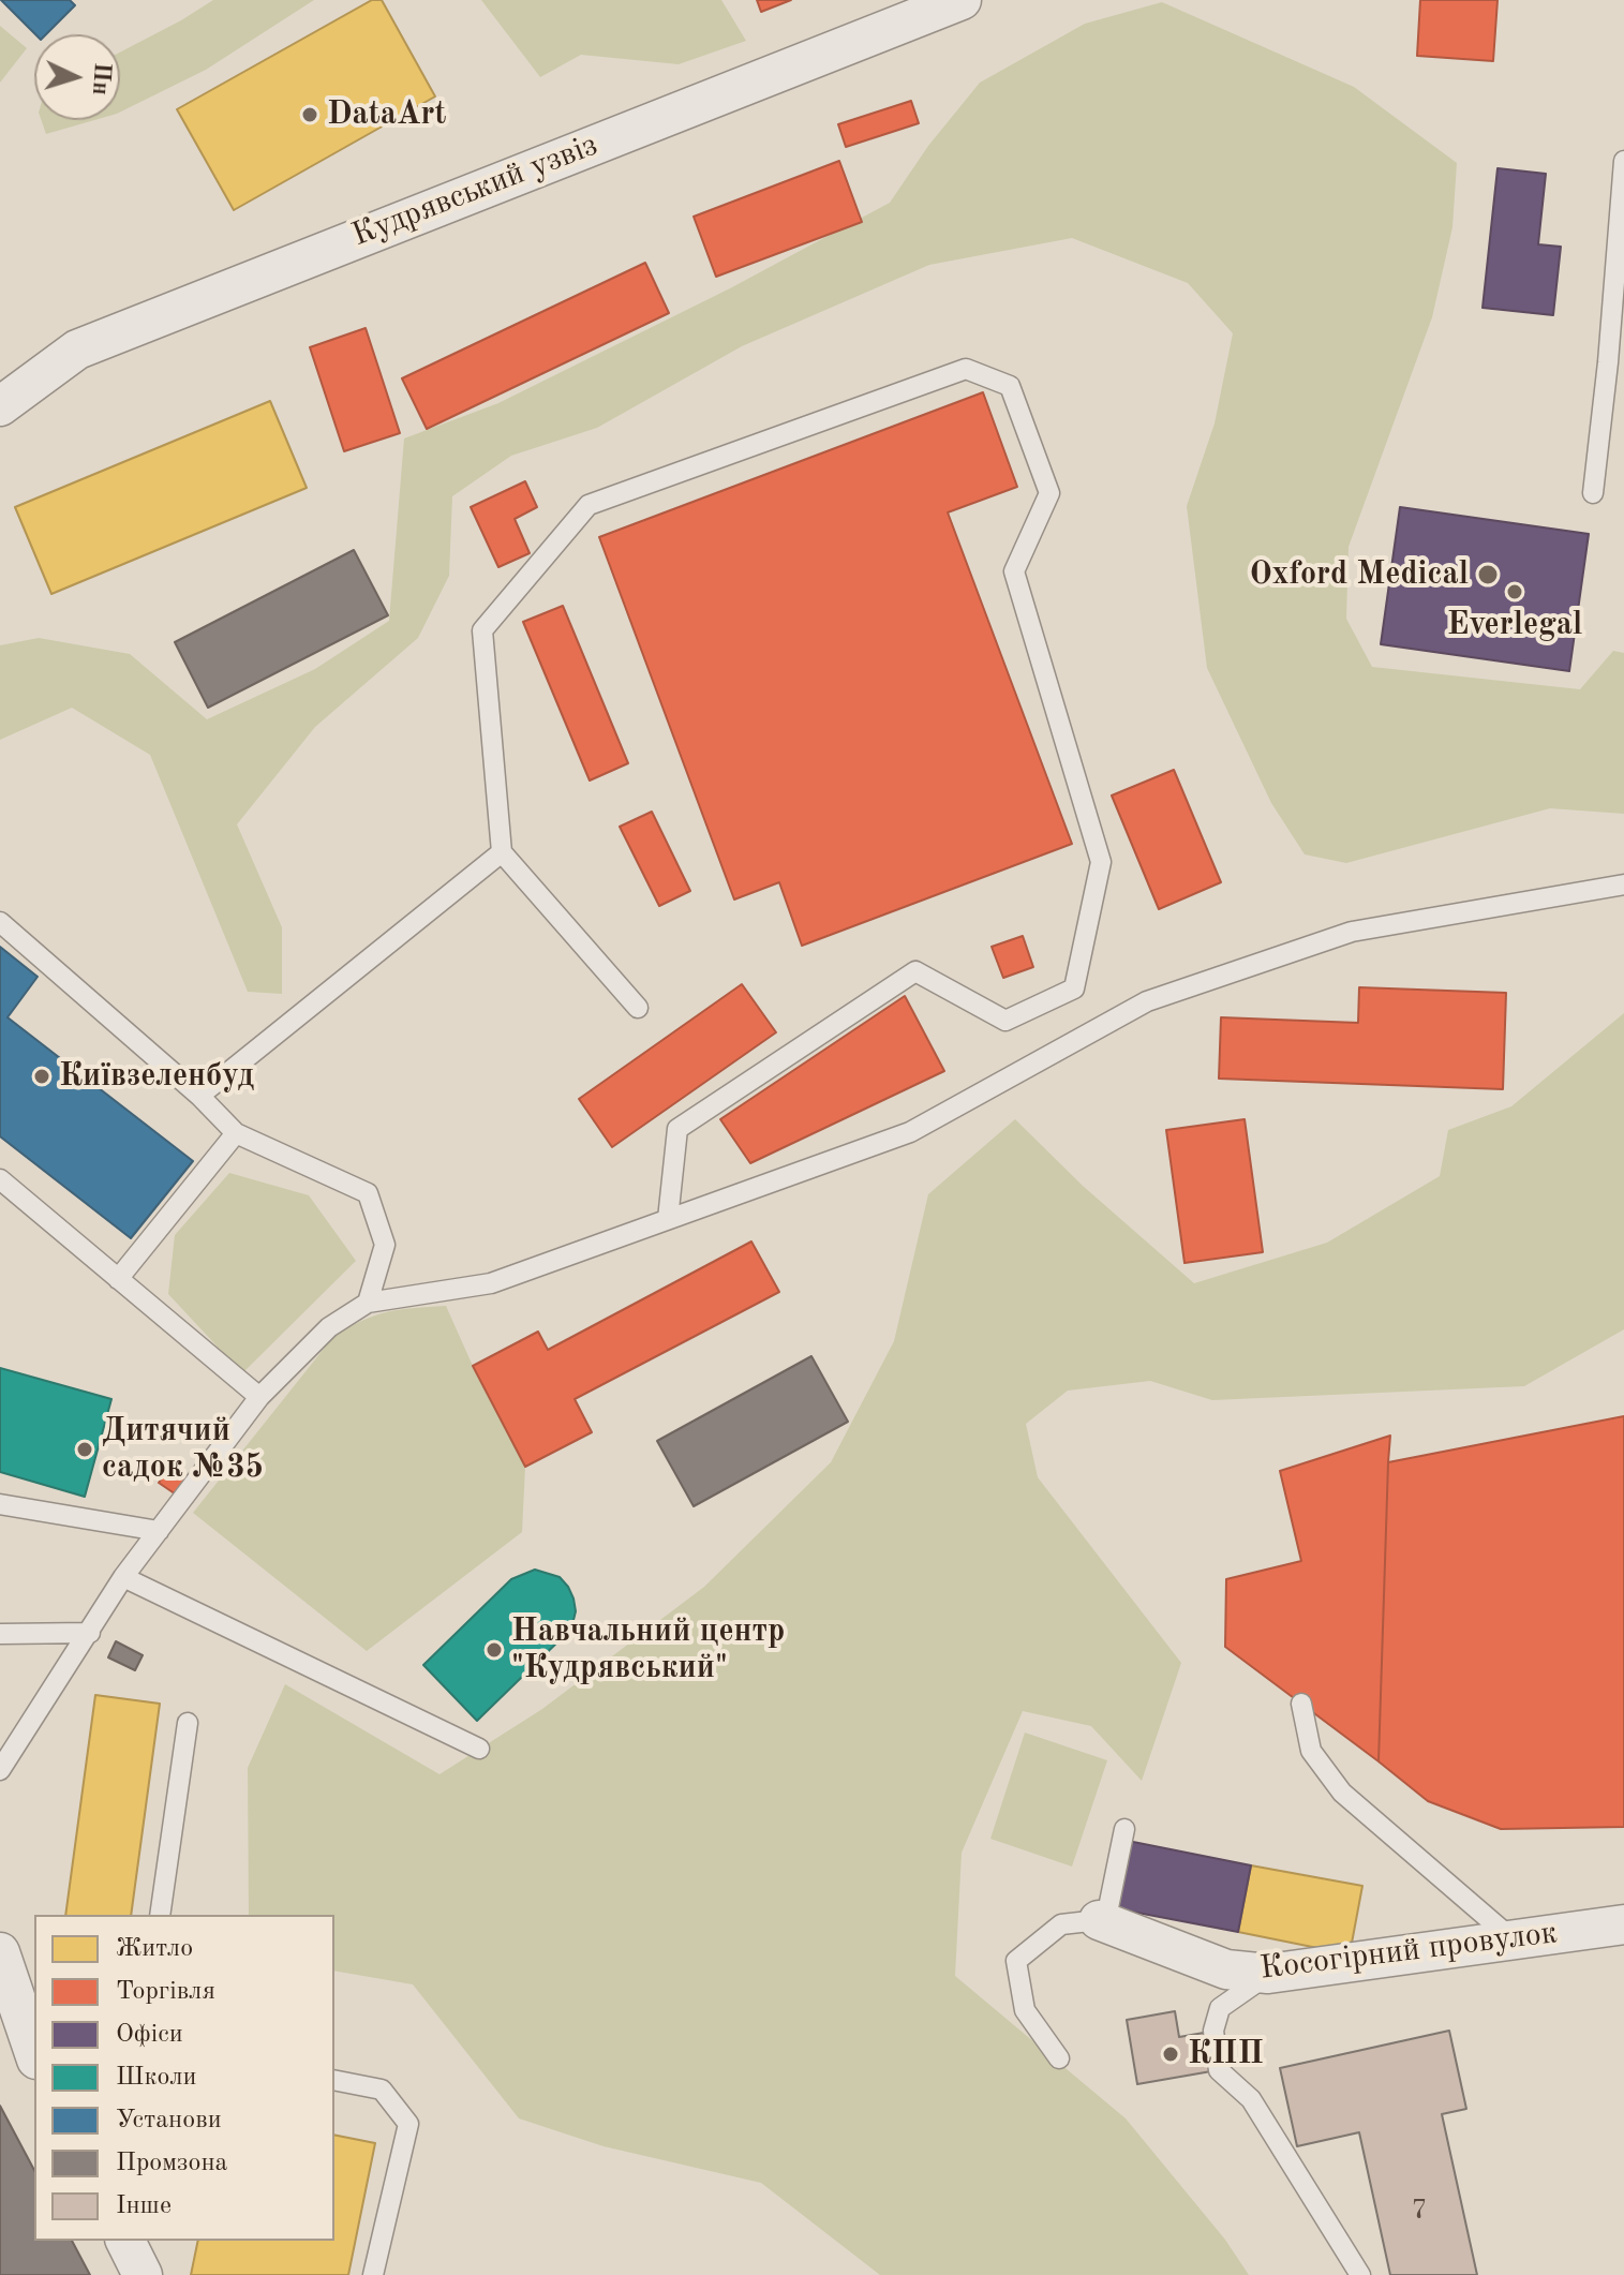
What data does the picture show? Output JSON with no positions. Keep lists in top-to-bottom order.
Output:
{
  "streets": {
    "street": ["Кудрявський узвіз", "Косогірний провулок"]
  },
  "places": [
    "DataArt",
    "Oxford Medical",
    "Everlegal",
    "Київзеленбуд",
    "Дитячий садок №35",
    "Навчальний центр \"Кудрявський\"",
    "КПП"
  ],
  "house_numbers": ["7"],
  "legend": [
    "Житло",
    "Торгівля",
    "Офіси",
    "Школи",
    "Установи",
    "Промзона",
    "Інше"
  ],
  "north": "right"
}
